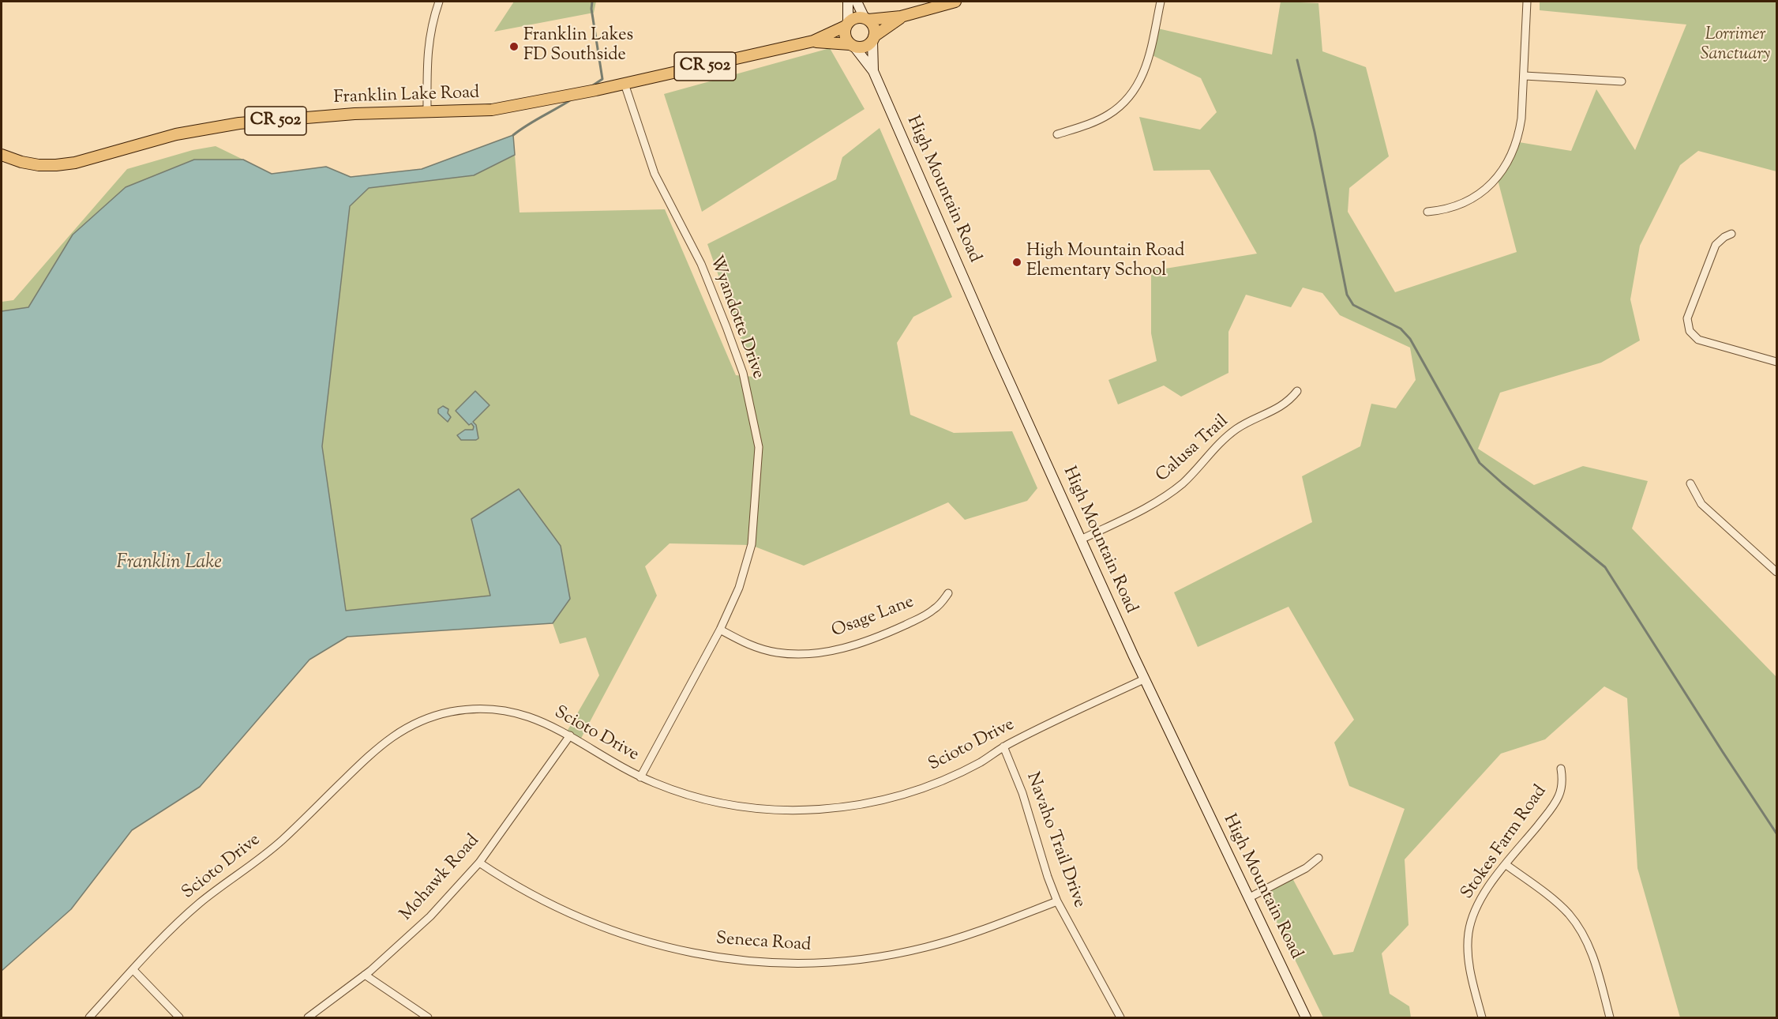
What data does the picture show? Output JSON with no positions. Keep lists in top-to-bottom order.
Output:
{
  "streets": {
    "main road": ["CR 502", "Franklin Lake Road", "High Mountain Road"],
    "street": [
      "Wyandotte Drive",
      "Calusa Trail",
      "Osage Lane",
      "Scioto Drive",
      "Navaho Trail Drive",
      "Stokes Farm Road",
      "Mohawk Road",
      "Seneca Road"
    ]
  },
  "crossings": [
    ["CR 502", "Franklin Lake Road"],
    ["CR 502", "High Mountain Road"],
    ["Franklin Lake Road", "High Mountain Road"],
    ["Franklin Lake Road", "Wyandotte Drive"],
    ["High Mountain Road", "Calusa Trail"],
    ["High Mountain Road", "Scioto Drive"],
    ["Wyandotte Drive", "Osage Lane"],
    ["Wyandotte Drive", "Scioto Drive"],
    ["Scioto Drive", "Navaho Trail Drive"],
    ["Scioto Drive", "Mohawk Road"],
    ["Navaho Trail Drive", "Seneca Road"],
    ["Mohawk Road", "Seneca Road"]
  ],
  "water": ["Franklin Lake"],
  "parks": ["Lorrimer Sanctuary"],
  "places": ["Franklin Lakes FD Southside", "High Mountain Road Elementary School"]
}
